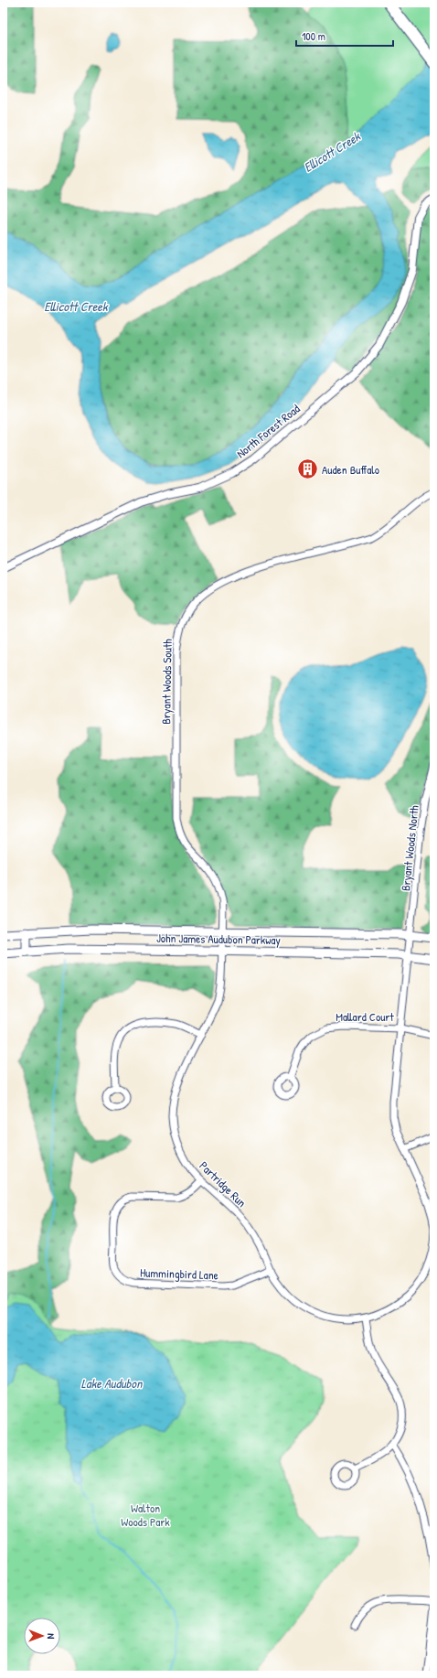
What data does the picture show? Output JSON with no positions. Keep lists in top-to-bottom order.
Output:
{
  "streets": {
    "main road": ["John James Audubon Parkway"],
    "street": [
      "North Forest Road",
      "Bryant Woods South",
      "Bryant Woods North",
      "Mallard Court",
      "Partridge Run",
      "Hummingbird Lane"
    ]
  },
  "crossings": [
    ["Bryant Woods South", "John James Audubon Parkway"],
    ["Bryant Woods South", "Partridge Run"],
    ["Bryant Woods North", "John James Audubon Parkway"],
    ["Bryant Woods North", "Partridge Run"],
    ["John James Audubon Parkway", "Partridge Run"],
    ["Mallard Court", "Partridge Run"],
    ["Partridge Run", "Hummingbird Lane"]
  ],
  "water": ["Ellicott Creek", "Lake Audubon"],
  "parks": ["Walton Woods Park"],
  "places": {
    "building": ["Auden Buffalo"]
  },
  "scale_bar": "100 m",
  "north": "right"
}
